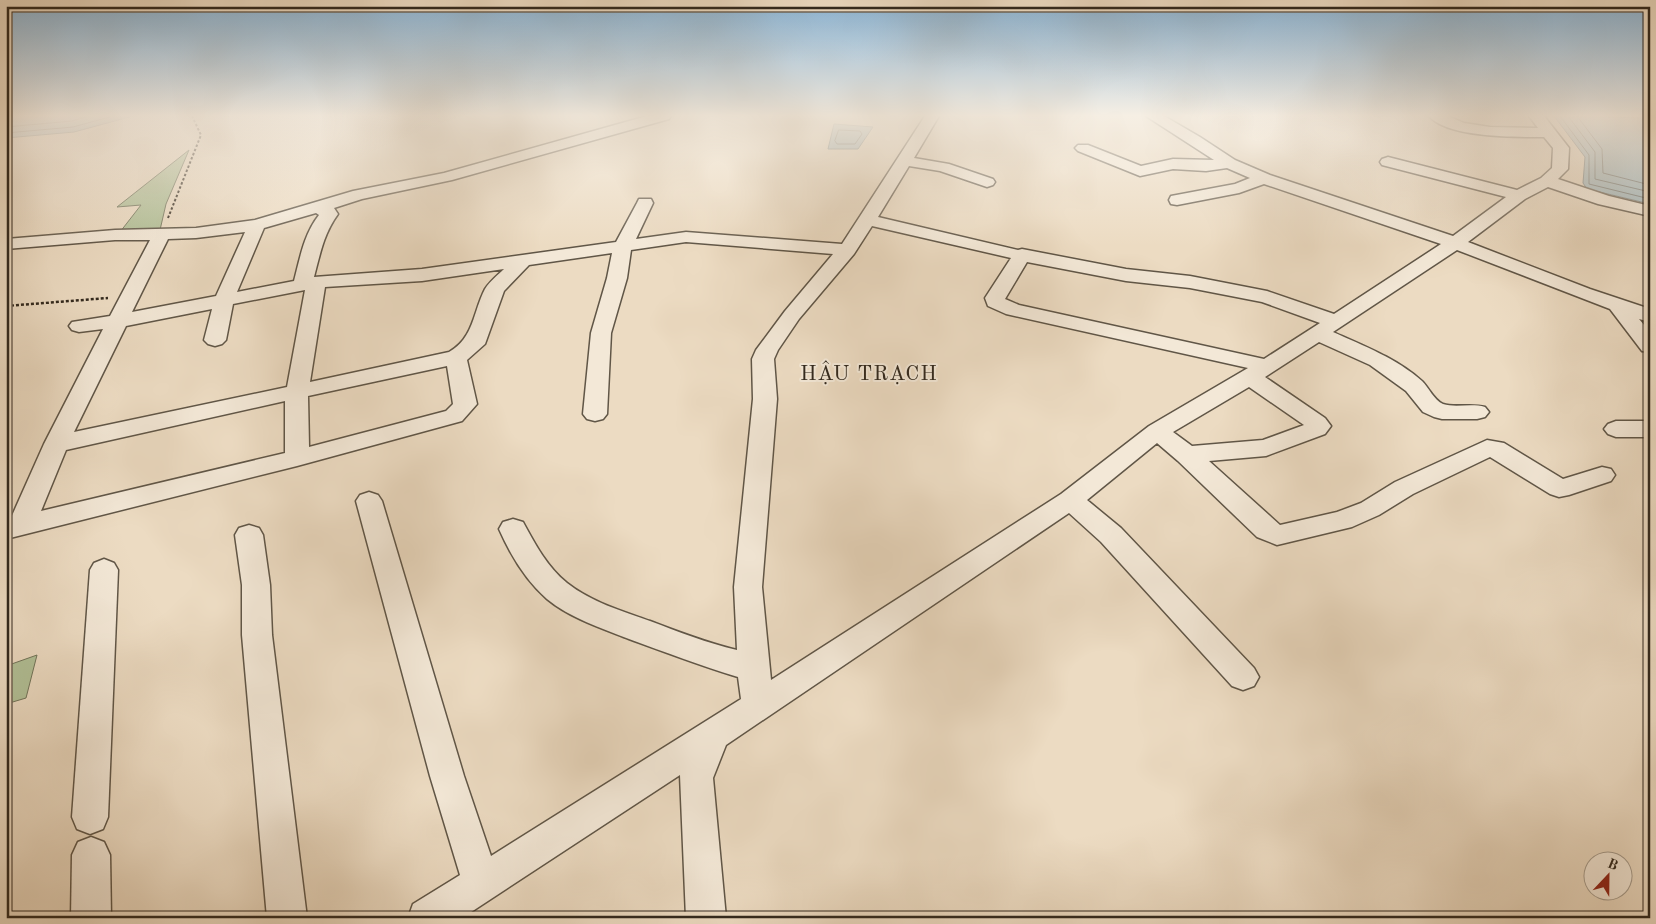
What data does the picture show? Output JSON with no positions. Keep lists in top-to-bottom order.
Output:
{
  "districts": ["HẬU TRẠCH"],
  "north": "top"
}
